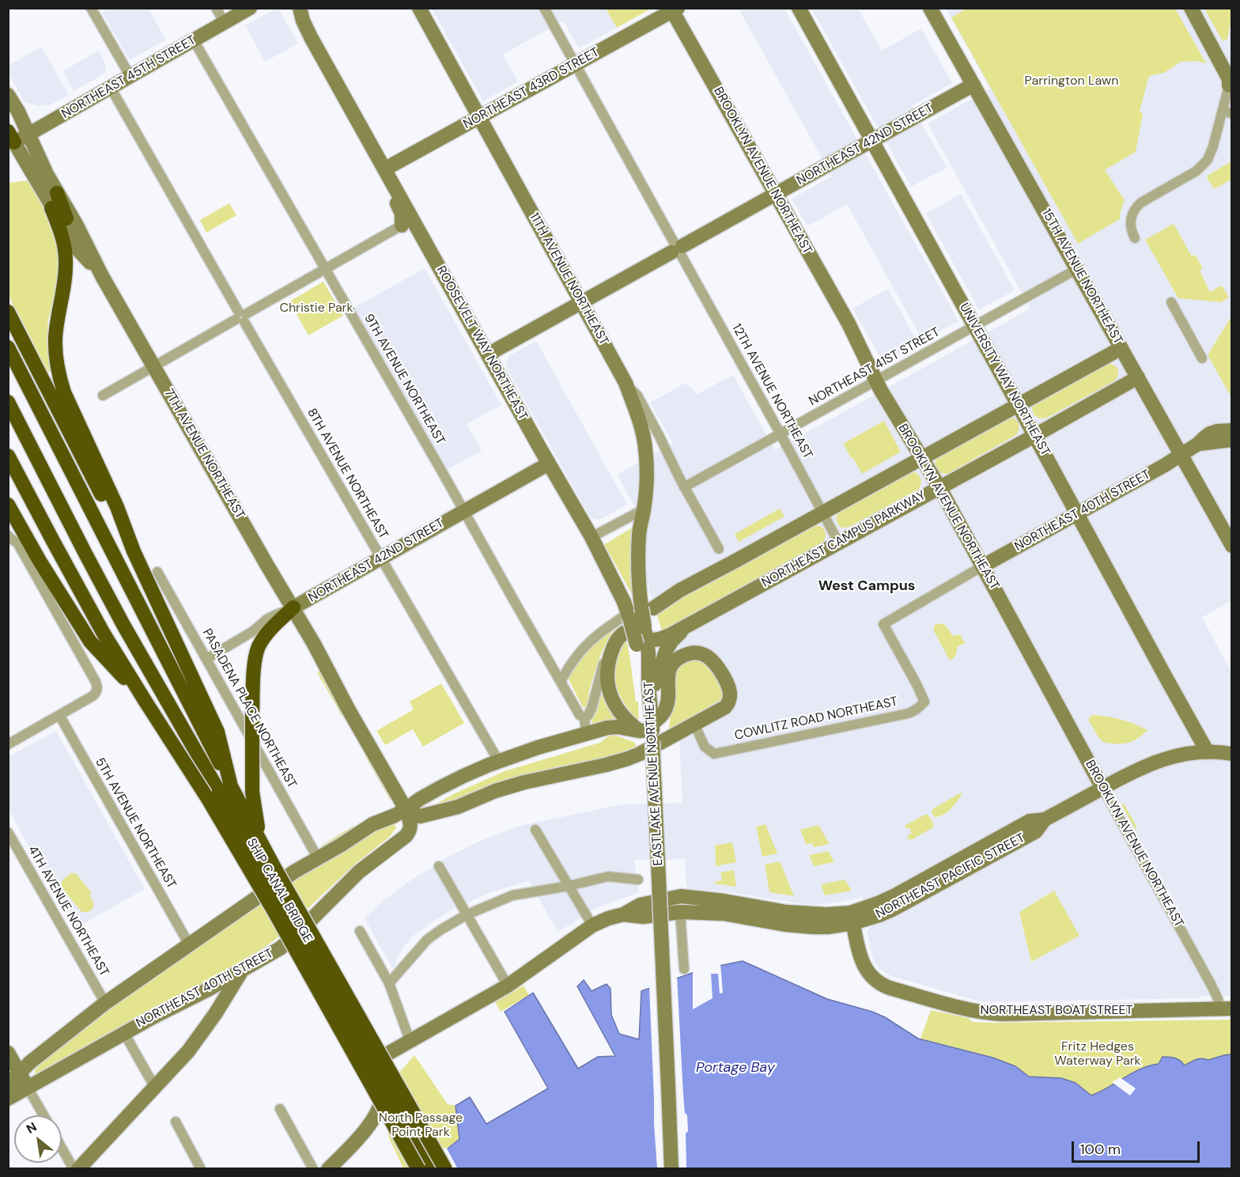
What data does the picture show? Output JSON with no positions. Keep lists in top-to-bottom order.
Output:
{
  "streets": {
    "highway": ["SHIP CANAL BRIDGE"],
    "street": [
      "NORTHEAST 45TH STREET",
      "NORTHEAST 43RD STREET",
      "NORTHEAST 42ND STREET",
      "BROOKLYN AVENUE NORTHEAST",
      "15TH AVENUE NORTHEAST",
      "11TH AVENUE NORTHEAST",
      "ROOSEVELT WAY NORTHEAST",
      "NORTHEAST 41ST STREET",
      "9TH AVENUE NORTHEAST",
      "UNIVERSITY WAY NORTHEAST",
      "12TH AVENUE NORTHEAST",
      "7TH AVENUE NORTHEAST",
      "8TH AVENUE NORTHEAST",
      "NORTHEAST 40TH STREET",
      "NORTHEAST CAMPUS PARKWAY",
      "PASADENA PLACE NORTHEAST",
      "COWLITZ ROAD NORTHEAST",
      "EASTLAKE AVENUE NORTHEAST",
      "5TH AVENUE NORTHEAST",
      "NORTHEAST PACIFIC STREET",
      "4TH AVENUE NORTHEAST",
      "NORTHEAST BOAT STREET"
    ]
  },
  "crossings": [
    ["NORTHEAST 45TH STREET", "9TH AVENUE NORTHEAST"],
    ["NORTHEAST 45TH STREET", "7TH AVENUE NORTHEAST"],
    ["NORTHEAST 45TH STREET", "8TH AVENUE NORTHEAST"],
    ["NORTHEAST 43RD STREET", "BROOKLYN AVENUE NORTHEAST"],
    ["NORTHEAST 43RD STREET", "11TH AVENUE NORTHEAST"],
    ["NORTHEAST 43RD STREET", "ROOSEVELT WAY NORTHEAST"],
    ["NORTHEAST 43RD STREET", "12TH AVENUE NORTHEAST"],
    ["NORTHEAST 42ND STREET", "BROOKLYN AVENUE NORTHEAST"],
    ["NORTHEAST 42ND STREET", "15TH AVENUE NORTHEAST"],
    ["NORTHEAST 42ND STREET", "11TH AVENUE NORTHEAST"],
    ["NORTHEAST 42ND STREET", "ROOSEVELT WAY NORTHEAST"],
    ["NORTHEAST 42ND STREET", "9TH AVENUE NORTHEAST"],
    ["NORTHEAST 42ND STREET", "UNIVERSITY WAY NORTHEAST"],
    ["NORTHEAST 42ND STREET", "12TH AVENUE NORTHEAST"],
    ["NORTHEAST 42ND STREET", "7TH AVENUE NORTHEAST"],
    ["NORTHEAST 42ND STREET", "8TH AVENUE NORTHEAST"],
    ["NORTHEAST 42ND STREET", "PASADENA PLACE NORTHEAST"],
    ["BROOKLYN AVENUE NORTHEAST", "NORTHEAST 41ST STREET"],
    ["BROOKLYN AVENUE NORTHEAST", "NORTHEAST 40TH STREET"],
    ["BROOKLYN AVENUE NORTHEAST", "NORTHEAST CAMPUS PARKWAY"],
    ["BROOKLYN AVENUE NORTHEAST", "COWLITZ ROAD NORTHEAST"],
    ["BROOKLYN AVENUE NORTHEAST", "NORTHEAST PACIFIC STREET"],
    ["BROOKLYN AVENUE NORTHEAST", "NORTHEAST BOAT STREET"],
    ["15TH AVENUE NORTHEAST", "NORTHEAST 41ST STREET"],
    ["15TH AVENUE NORTHEAST", "NORTHEAST 40TH STREET"],
    ["15TH AVENUE NORTHEAST", "NORTHEAST CAMPUS PARKWAY"],
    ["11TH AVENUE NORTHEAST", "NORTHEAST 41ST STREET"],
    ["ROOSEVELT WAY NORTHEAST", "NORTHEAST CAMPUS PARKWAY"],
    ["NORTHEAST 41ST STREET", "UNIVERSITY WAY NORTHEAST"],
    ["NORTHEAST 41ST STREET", "12TH AVENUE NORTHEAST"],
    ["UNIVERSITY WAY NORTHEAST", "NORTHEAST 40TH STREET"],
    ["UNIVERSITY WAY NORTHEAST", "NORTHEAST CAMPUS PARKWAY"],
    ["UNIVERSITY WAY NORTHEAST", "NORTHEAST PACIFIC STREET"],
    ["12TH AVENUE NORTHEAST", "NORTHEAST CAMPUS PARKWAY"],
    ["7TH AVENUE NORTHEAST", "NORTHEAST 40TH STREET"],
    ["NORTHEAST 40TH STREET", "COWLITZ ROAD NORTHEAST"],
    ["NORTHEAST PACIFIC STREET", "NORTHEAST BOAT STREET"]
  ],
  "districts": ["West Campus"],
  "water": ["Portage Bay"],
  "parks": [
    "Parrington Lawn",
    "Christie Park",
    "Fritz Hedges Waterway Park",
    "North Passage Point Park"
  ],
  "scale_bar": "100 m",
  "north": "top left"
}
